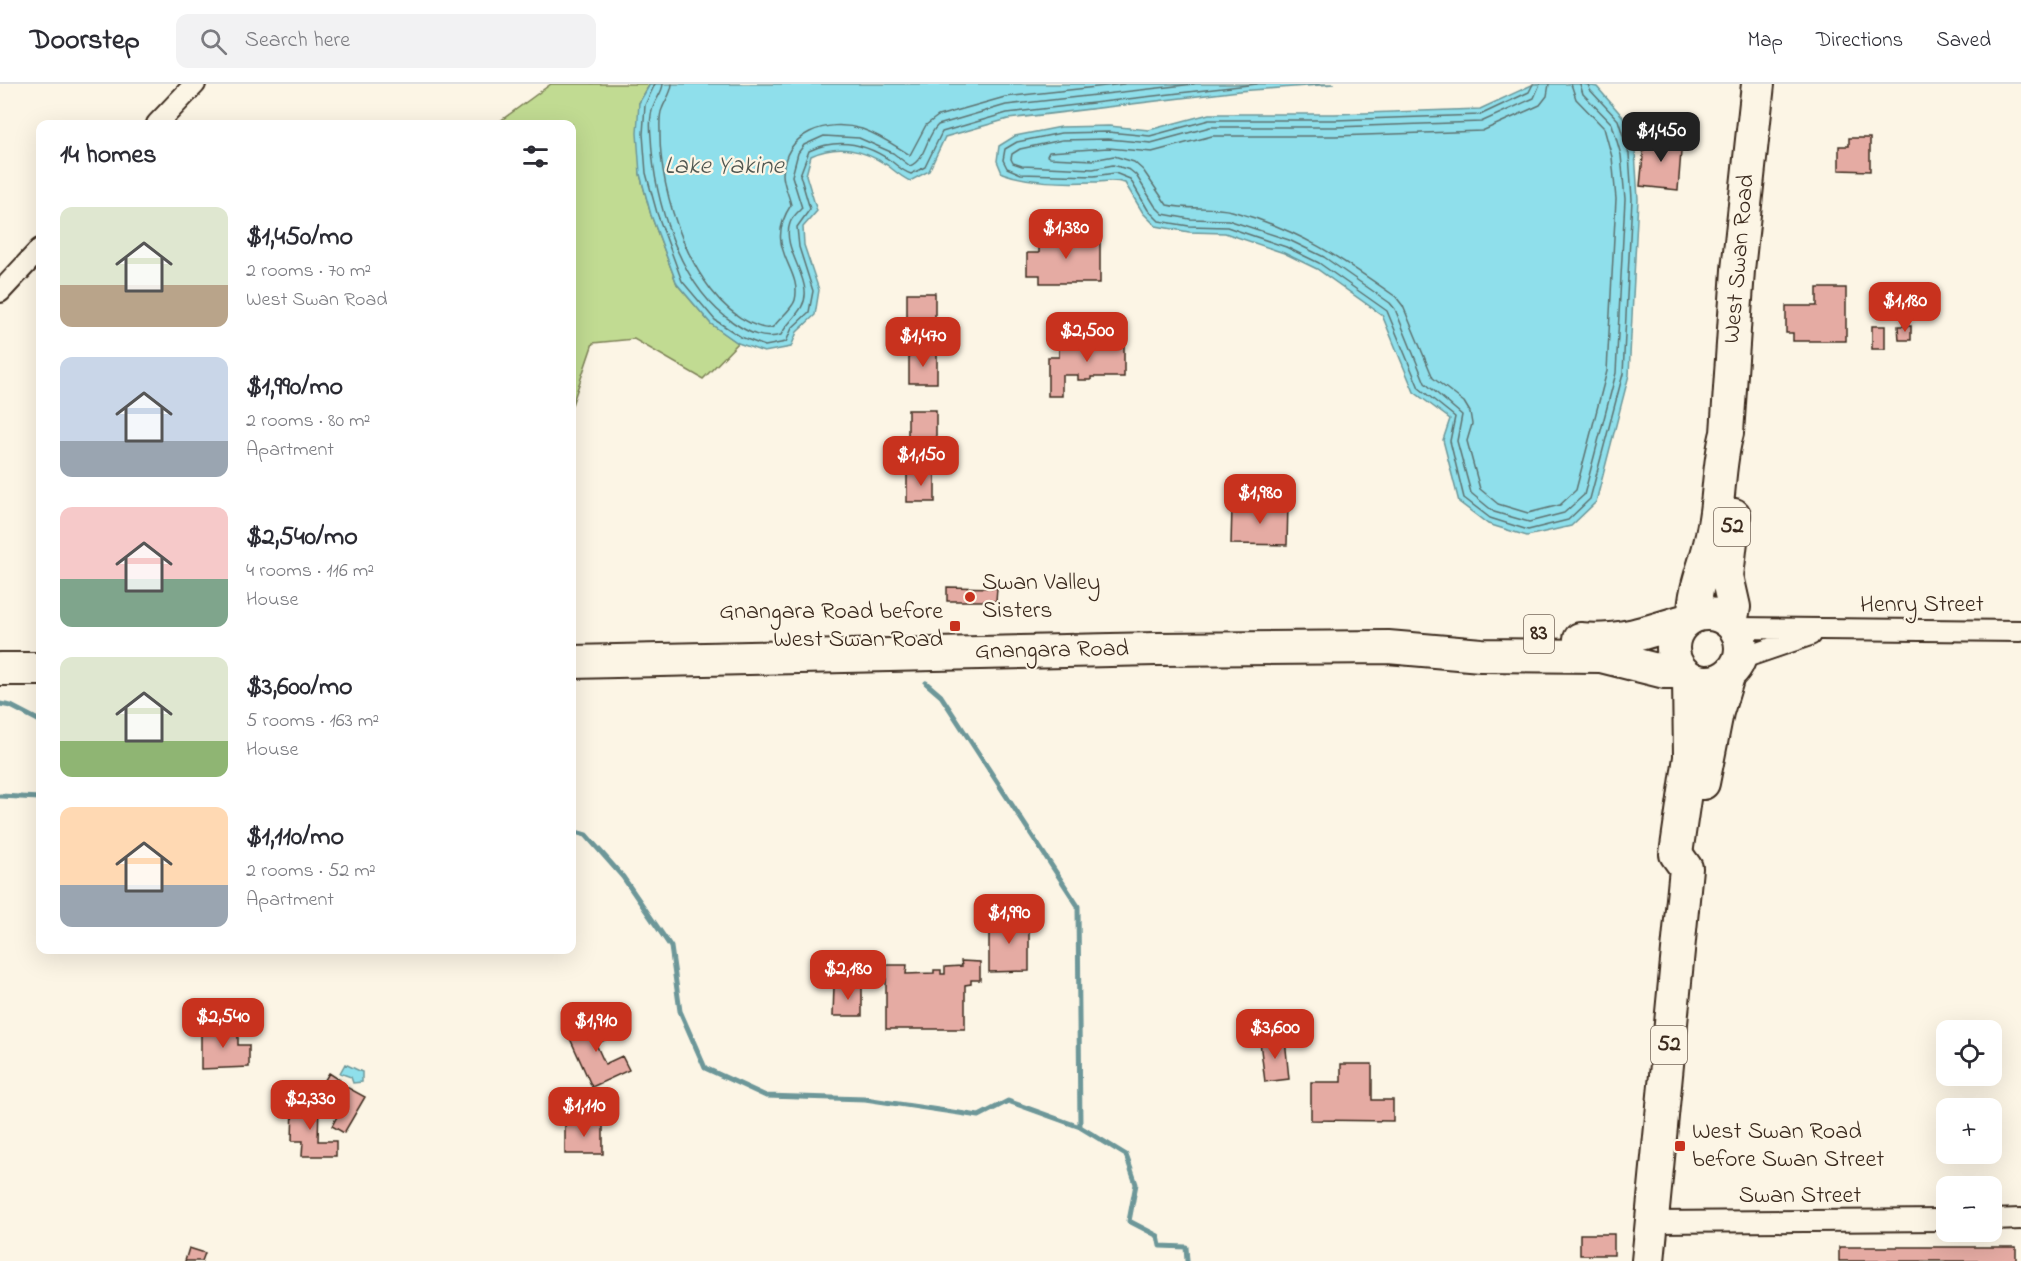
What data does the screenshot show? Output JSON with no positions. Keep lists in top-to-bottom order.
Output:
{
  "streets": {
    "main road": [
      "West Swan Road",
      "52",
      "83",
      "Gnangara Road"
    ],
    "street": ["Henry Street", "Swan Street"]
  },
  "crossings": [
    ["West Swan Road", "52"],
    ["West Swan Road", "Henry Street"],
    ["West Swan Road", "Gnangara Road"],
    ["52", "Henry Street"],
    ["52", "Gnangara Road"],
    ["52", "Swan Street"],
    ["Henry Street", "Gnangara Road"]
  ],
  "water": ["Lake Yakine"],
  "places": {
    "other": ["Swan Valley Sisters"],
    "transit": ["Gnangara Road before West Swan Road", "West Swan Road before Swan Street"]
  },
  "page": {
    "header": "Doorstep",
    "search": "Search here",
    "nav": ["Map", "Directions", "Saved"],
    "price": [
      "$1,450",
      "$1,380",
      "$1,180",
      "$2,500",
      "$1,470",
      "$1,150",
      "$1,980",
      "$1,990",
      "$2,180",
      "$2,540",
      "$1,910",
      "$3,600",
      "$2,330",
      "$1,110"
    ],
    "heading": "14 homes",
    "list": [
      {
        "name": "$1,450/mo",
        "note": "2 rooms · 70 m² · West Swan Road"
      },
      {
        "name": "$1,990/mo",
        "note": "2 rooms · 80 m² · Apartment"
      },
      {
        "name": "$2,540/mo",
        "note": "4 rooms · 116 m² · House"
      },
      {
        "name": "$3,600/mo",
        "note": "5 rooms · 163 m² · House"
      },
      {
        "name": "$1,110/mo",
        "note": "2 rooms · 52 m² · Apartment"
      }
    ],
    "map_buttons": ["+", "−"]
  }
}
